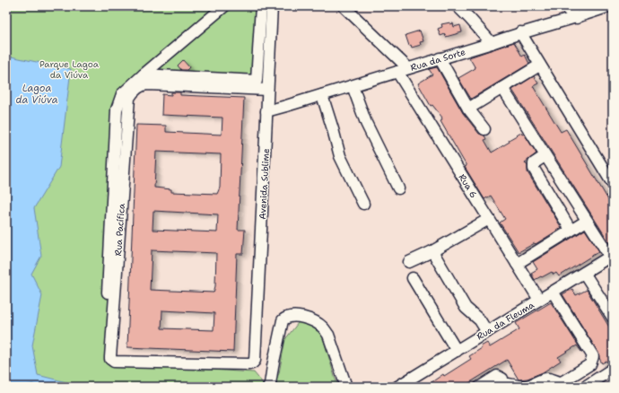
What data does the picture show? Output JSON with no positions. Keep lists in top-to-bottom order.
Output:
{
  "streets": {
    "street": [
      "Rua da Sorte",
      "Avenida Sublime",
      "Rua 6",
      "Rua Pacífica",
      "Rua da Fleuma"
    ]
  },
  "crossings": [
    ["Rua da Sorte", "Avenida Sublime"],
    ["Rua da Sorte", "Rua 6"],
    ["Avenida Sublime", "Rua Pacífica"],
    ["Rua 6", "Rua da Fleuma"]
  ],
  "water": ["Lagoa da Viúva"],
  "parks": ["Parque Lagoa da Viúva"]
}
